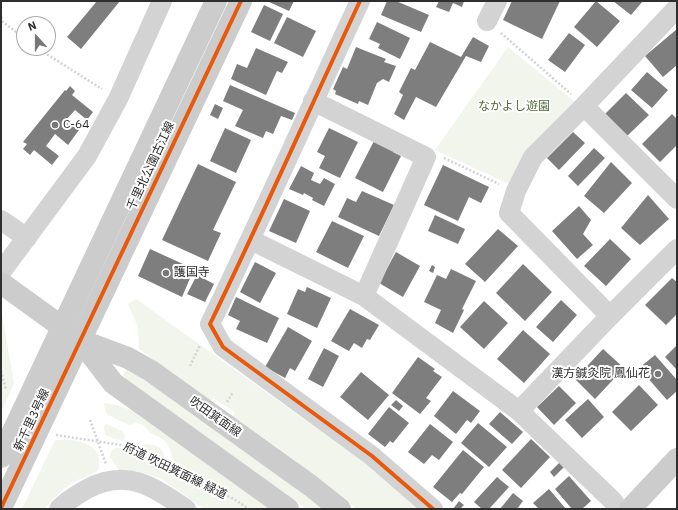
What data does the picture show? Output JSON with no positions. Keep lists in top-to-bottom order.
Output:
{
  "streets": {
    "street": ["千里北公園古江線", "吹田箕面線", "新千里3号線"],
    "path": ["府道 吹田箕面線 緑道"]
  },
  "crossings": [
    ["千里北公園古江線", "吹田箕面線"],
    ["千里北公園古江線", "新千里3号線"],
    ["吹田箕面線", "新千里3号線"]
  ],
  "parks": ["なかよし遊園"],
  "places": ["C-64", "護国寺", "漢方鍼灸院 鳳仙花"],
  "north": "top"
}
